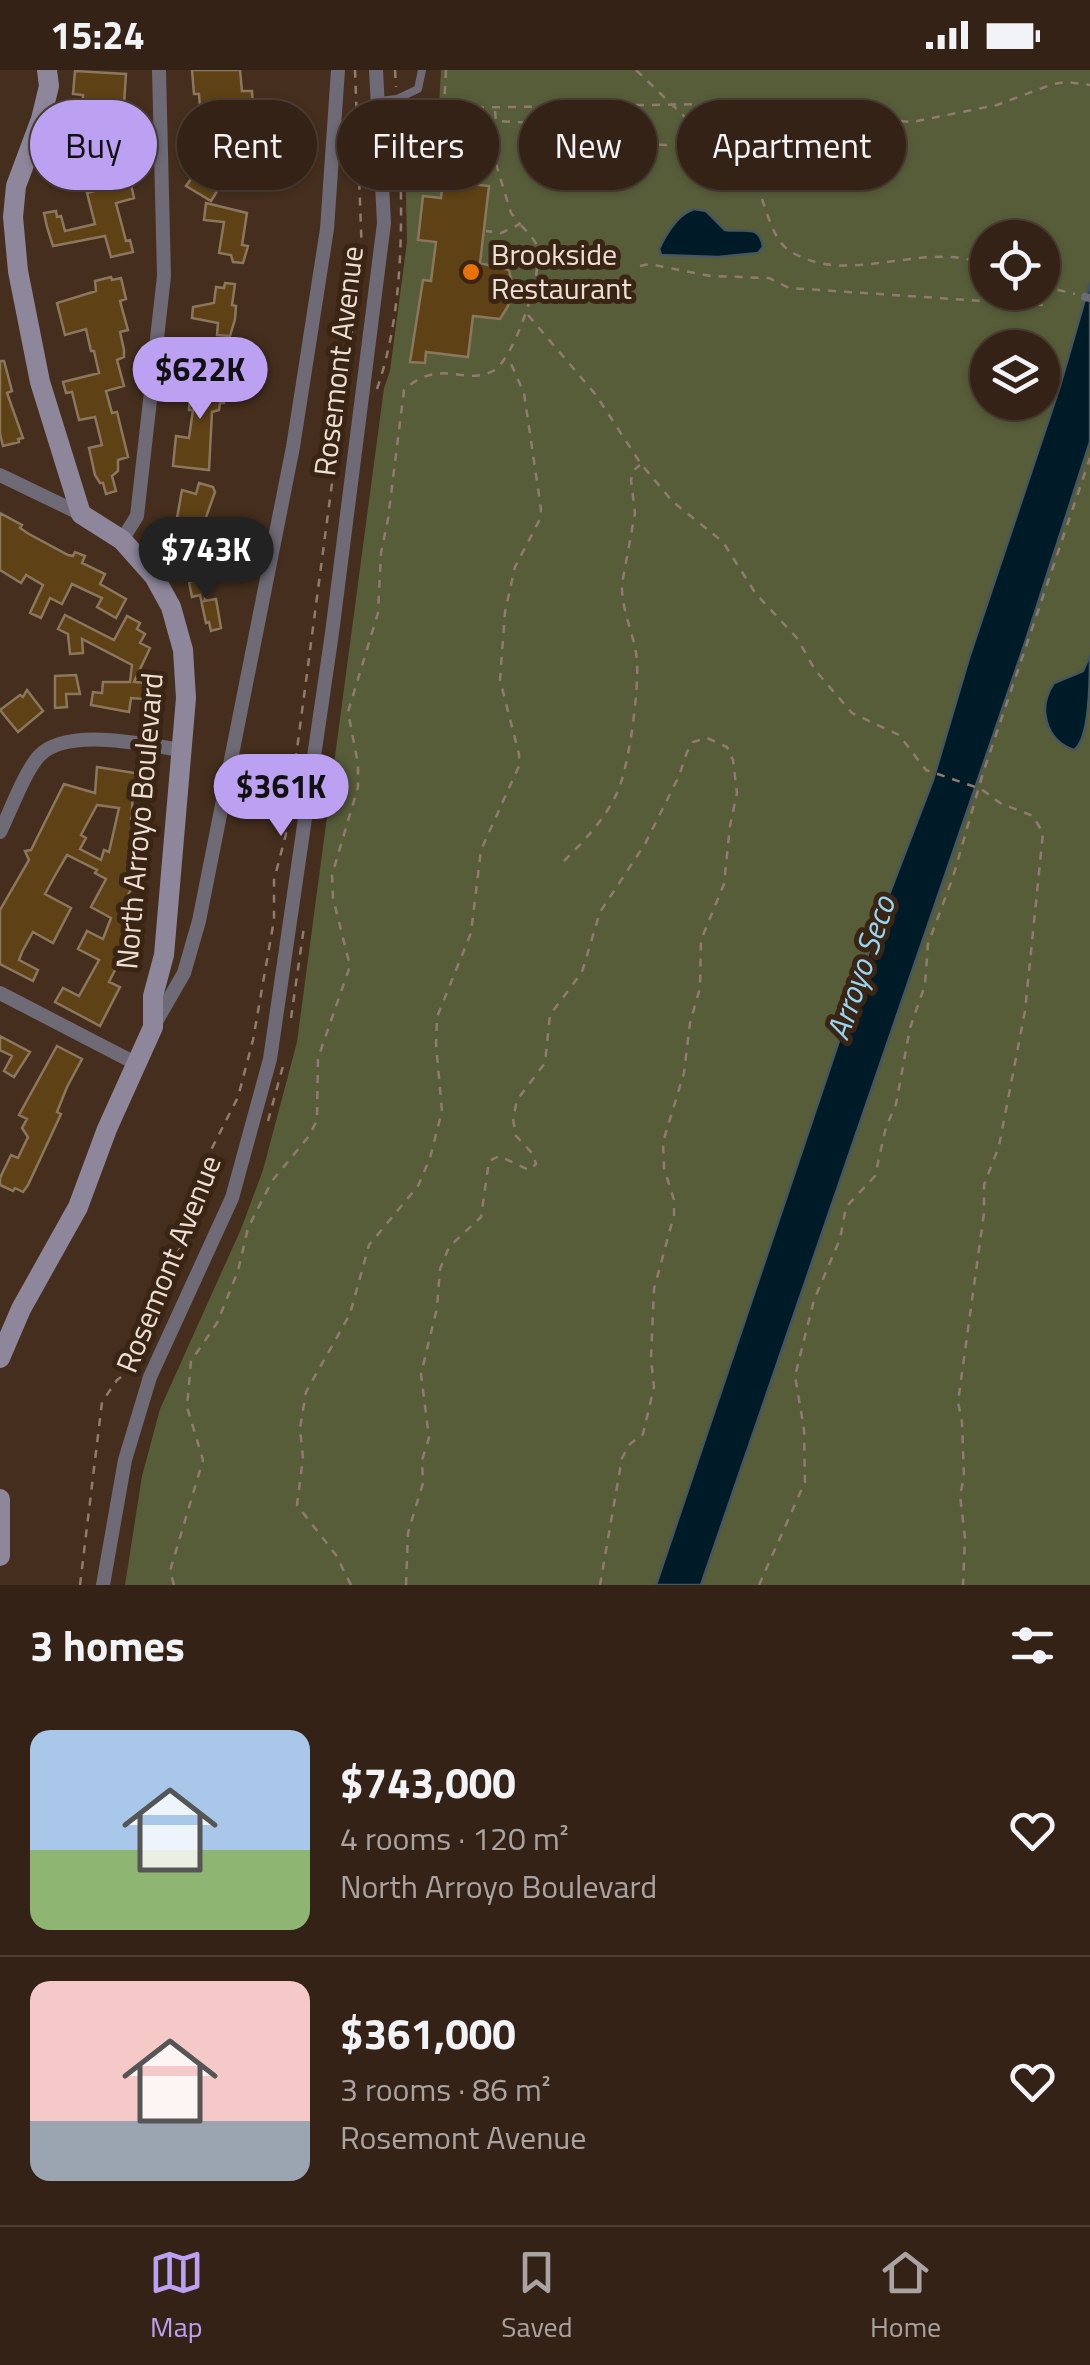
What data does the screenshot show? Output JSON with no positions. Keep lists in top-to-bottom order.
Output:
{
  "streets": {
    "street": ["Rosemont Avenue", "North Arroyo Boulevard"]
  },
  "water": ["Arroyo Seco"],
  "places": ["Brookside Restaurant"],
  "page": {
    "status": "15:24",
    "chip": [
      "Buy",
      "Rent",
      "Filters",
      "New",
      "Apartment"
    ],
    "price": ["$622K", "$743K", "$361K"],
    "heading": "3 homes",
    "list": [
      {
        "name": "$743,000",
        "note": "4 rooms · 120 m² · North Arroyo Boulevard"
      },
      {
        "name": "$361,000",
        "note": "3 rooms · 86 m² · Rosemont Avenue"
      }
    ],
    "tabs": ["Map", "Saved", "Home"]
  }
}
